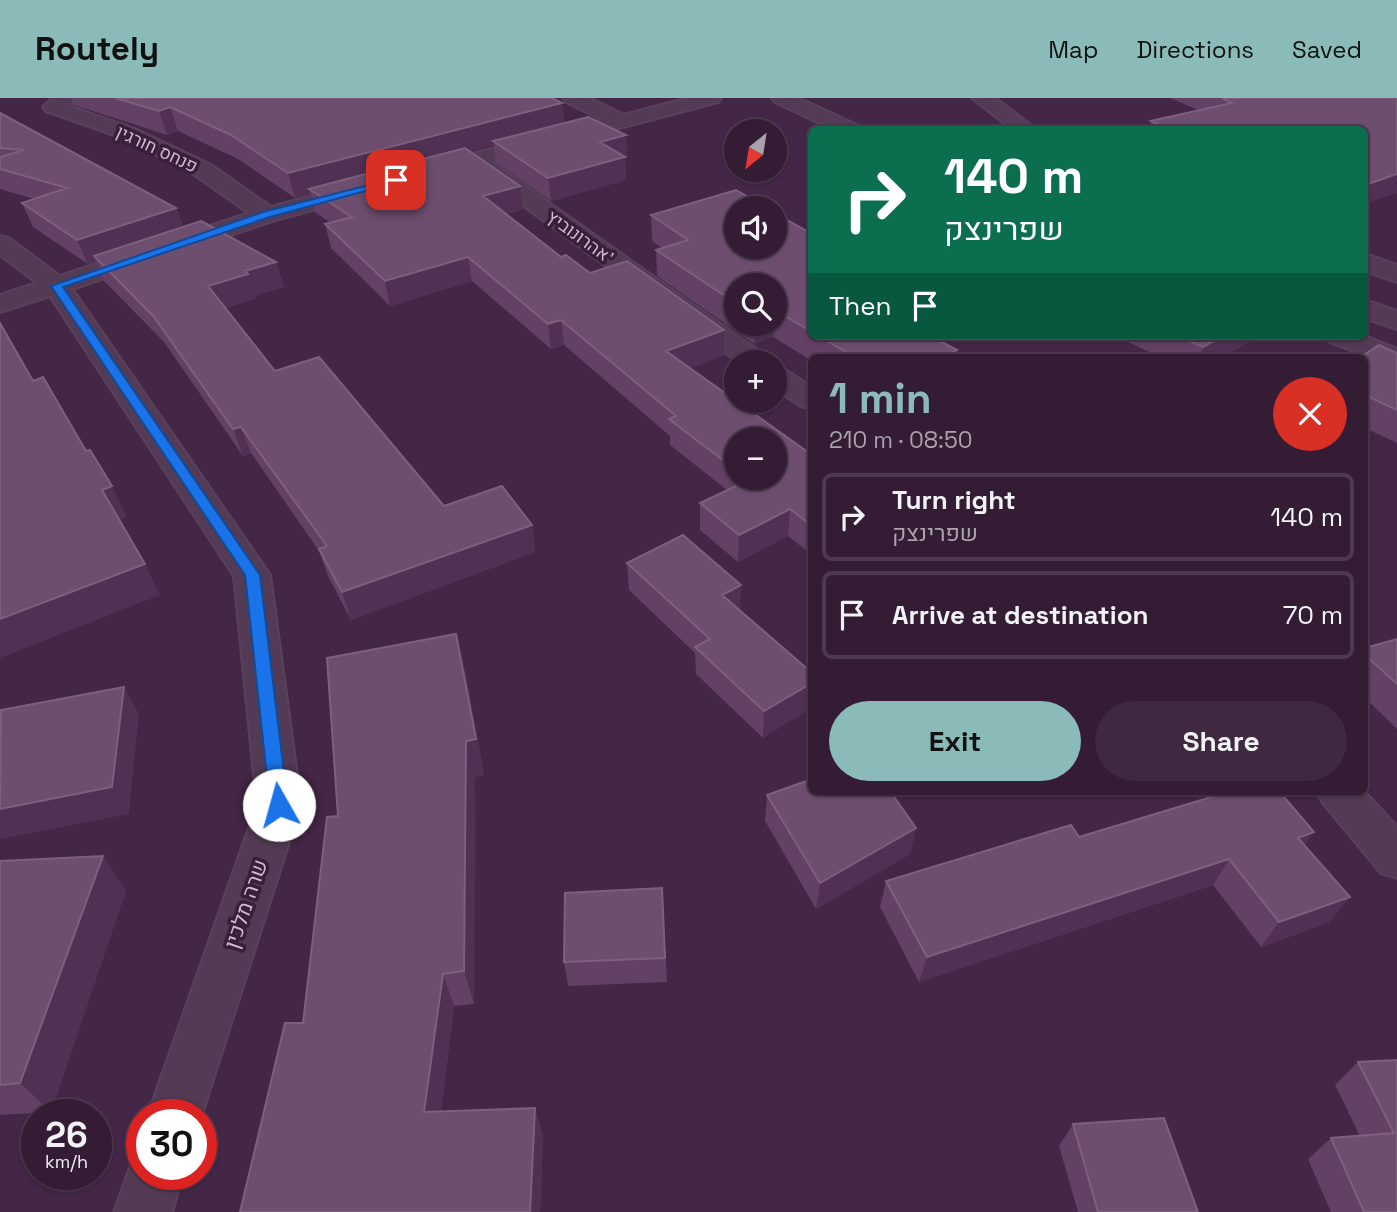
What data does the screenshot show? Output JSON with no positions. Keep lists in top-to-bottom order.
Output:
{
  "streets": {
    "street": ["פנחס חורגין", "אהרונוביץ'", "שרה מלכין"]
  },
  "north": "bottom left",
  "page": {
    "header": "Routely",
    "nav": ["Map", "Directions", "Saved"],
    "map_buttons": ["+", "−"],
    "turn": ["140 m", "שפרינצק"],
    "then": "Then",
    "heading": ["1 min", "210 m · 08:50"],
    "list": [
      {
        "name": "Turn right",
        "note": "שפרינצק",
        "value": "140 m"
      },
      {
        "name": "Arrive at destination",
        "value": "70 m"
      }
    ],
    "buttons": ["Exit", "Share"],
    "speed": "26 km/h",
    "limit": "30"
  }
}
